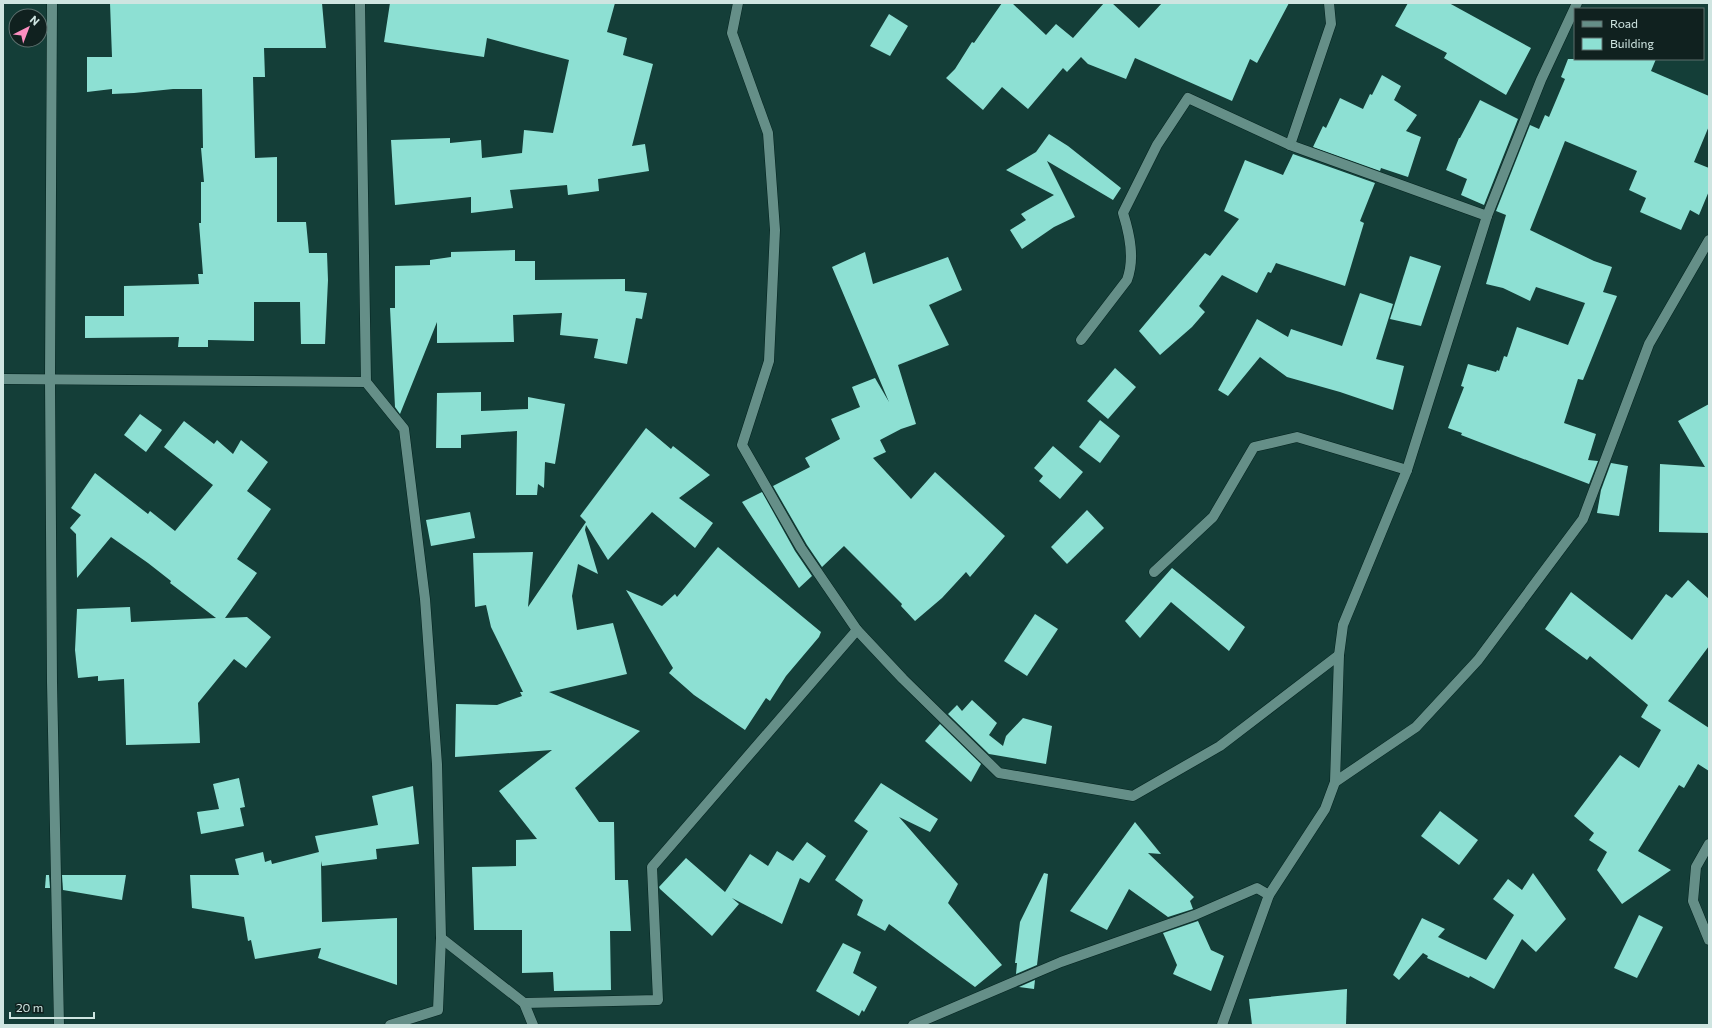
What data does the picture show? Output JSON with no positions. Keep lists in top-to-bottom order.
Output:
{
  "legend": ["Road", "Building"],
  "scale_bar": "20 m",
  "north": "top right"
}
